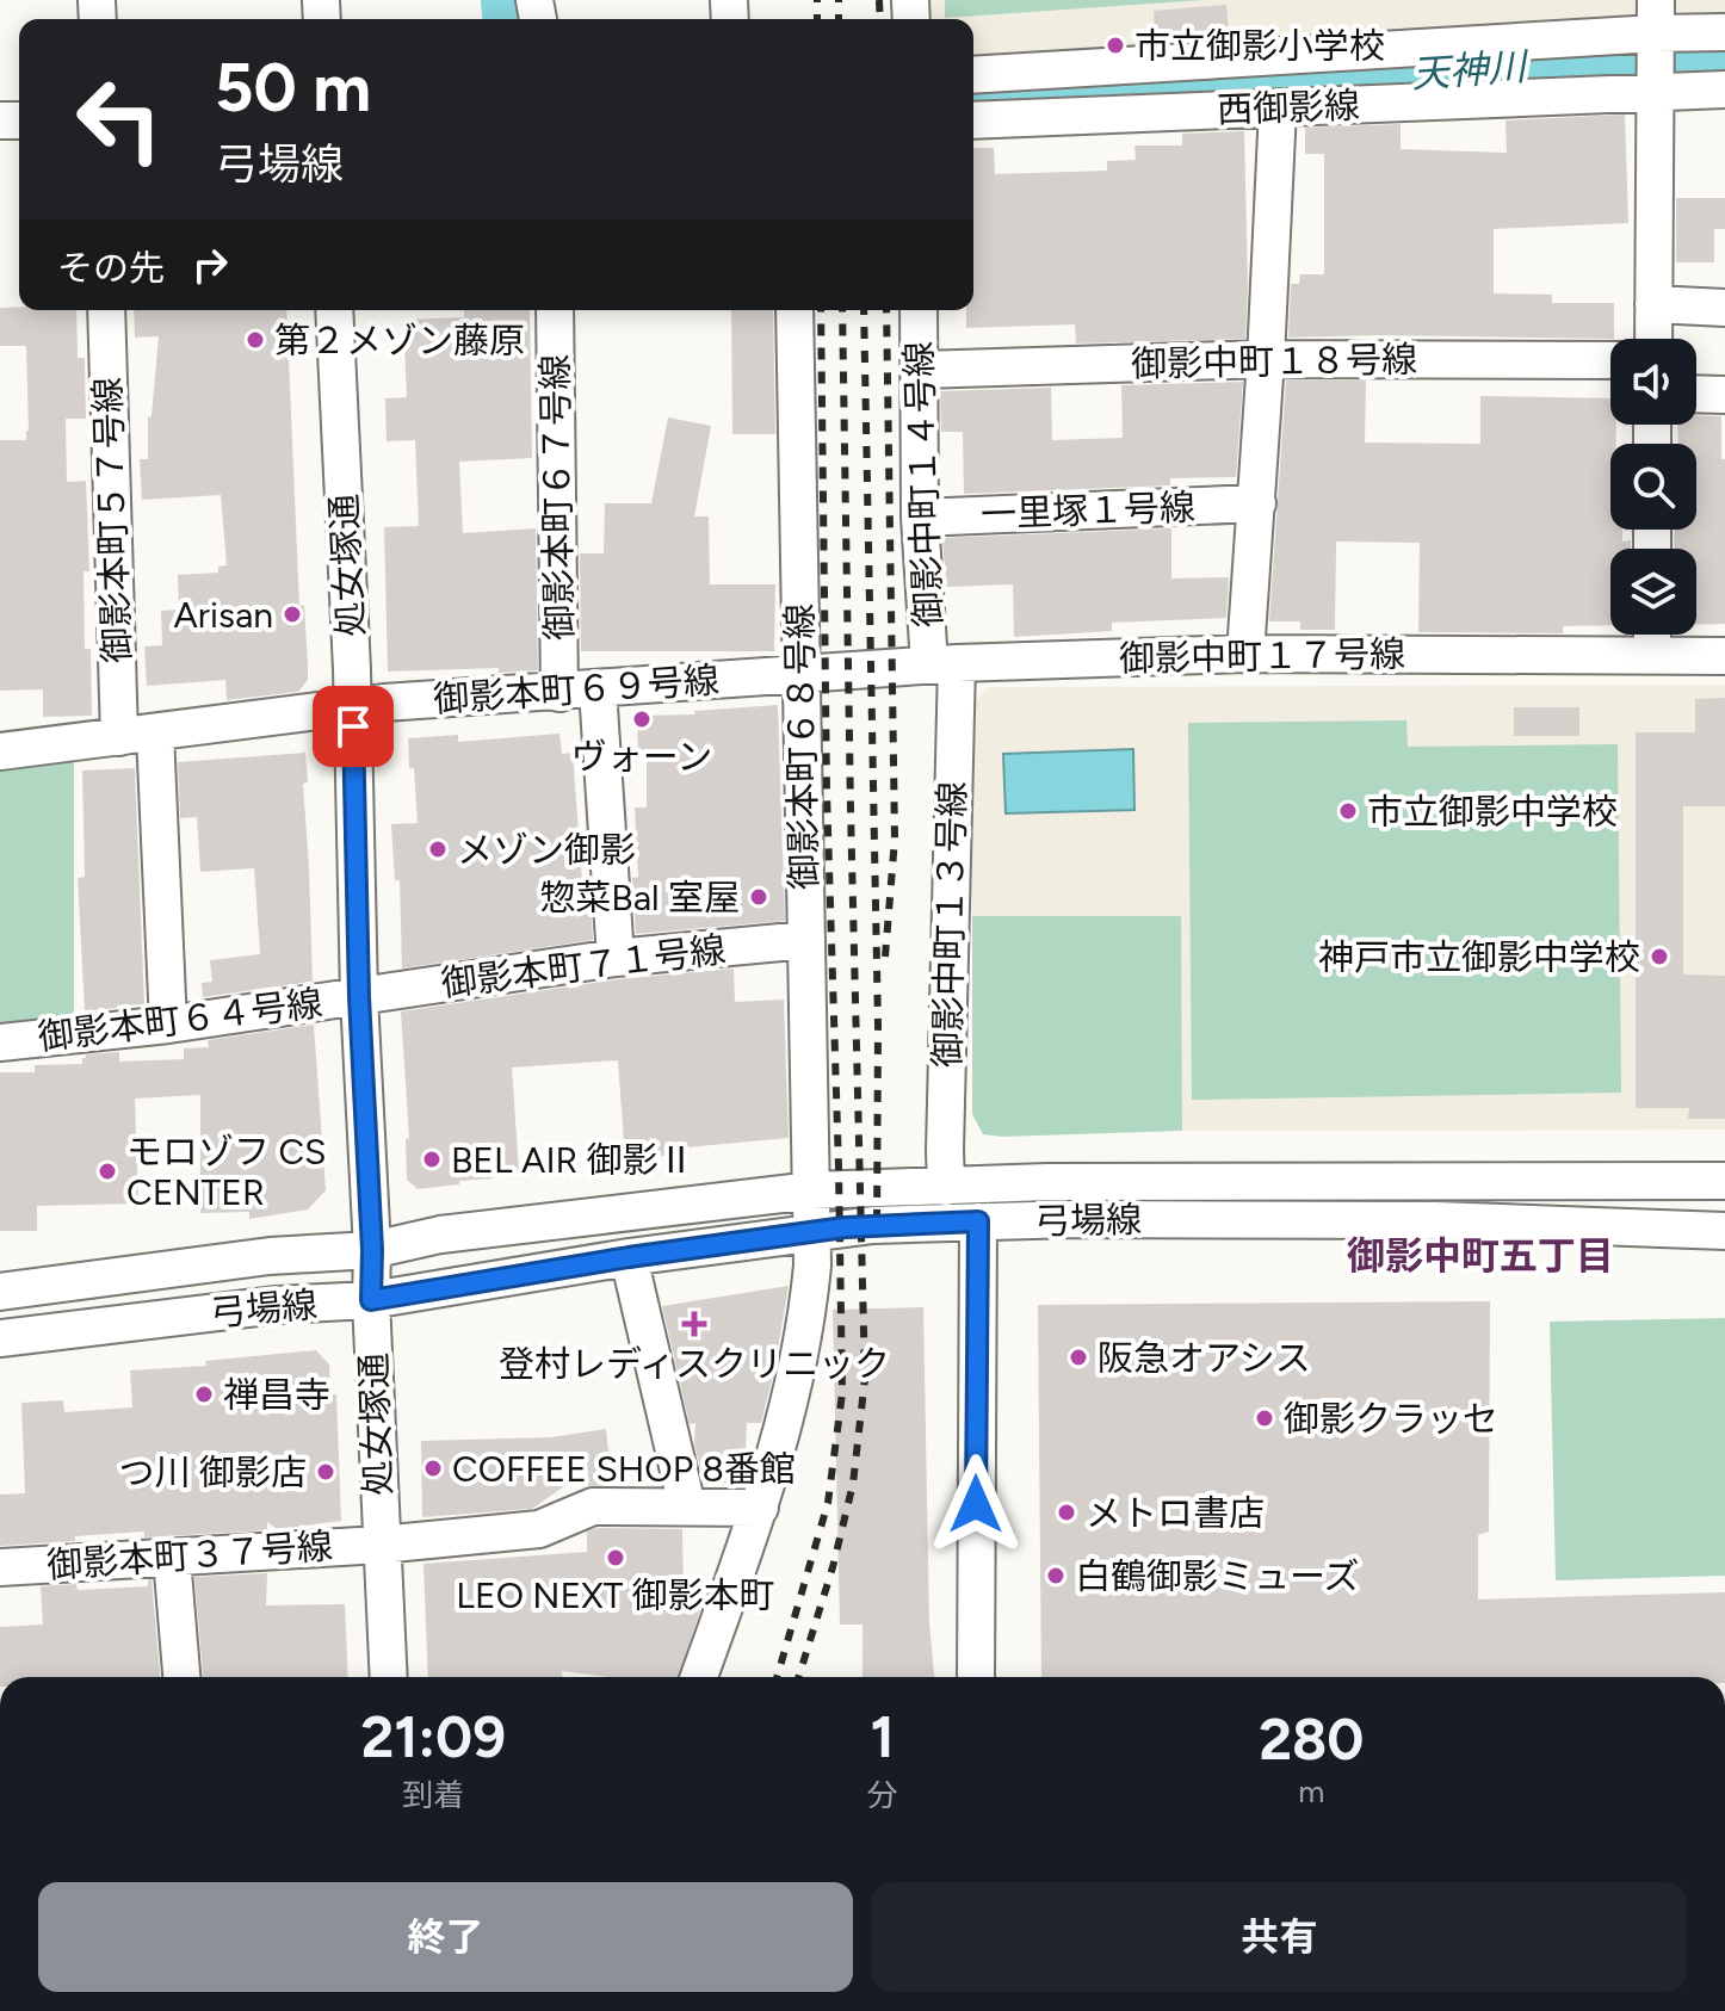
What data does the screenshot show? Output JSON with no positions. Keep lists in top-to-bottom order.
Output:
{
  "streets": {
    "street": [
      "西御影線",
      "御影中町１８号線",
      "御影中町１４号線",
      "御影本町６７号線",
      "一里塚１号線",
      "御影本町５７号線",
      "処女塚通",
      "御影中町１７号線",
      "御影本町６９号線",
      "御影本町６８号線",
      "御影中町１３号線",
      "御影本町７１号線",
      "御影本町６４号線",
      "弓場線",
      "御影本町３７号線"
    ]
  },
  "crossings": [
    ["御影中町１８号線", "御影中町１４号線"],
    ["御影中町１４号線", "一里塚１号線"],
    ["御影中町１４号線", "御影中町１７号線"],
    ["御影中町１４号線", "御影中町１３号線"],
    ["御影本町６７号線", "御影本町６９号線"],
    ["御影本町６７号線", "御影本町７１号線"],
    ["御影本町５７号線", "御影本町６９号線"],
    ["処女塚通", "御影本町６９号線"],
    ["処女塚通", "御影本町７１号線"],
    ["処女塚通", "御影本町６４号線"],
    ["処女塚通", "弓場線"],
    ["処女塚通", "御影本町３７号線"],
    ["御影中町１７号線", "御影本町６９号線"],
    ["御影中町１７号線", "御影本町６８号線"],
    ["御影中町１７号線", "御影中町１３号線"],
    ["御影本町６９号線", "御影本町６８号線"],
    ["御影本町６８号線", "御影本町７１号線"],
    ["御影本町６８号線", "弓場線"],
    ["御影本町６８号線", "御影本町３７号線"],
    ["御影中町１３号線", "弓場線"],
    ["御影本町７１号線", "御影本町６４号線"]
  ],
  "districts": ["御影中町五丁目"],
  "water": ["天神川"],
  "places": {
    "other": [
      "市立御影小学校",
      "第２メゾン藤原",
      "Arisan",
      "ヴォーン",
      "市立御影中学校",
      "メゾン御影",
      "惣菜Bal 室屋",
      "神戸市立御影中学校",
      "BEL AIR 御影Ⅱ",
      "モロゾフ CS CENTER",
      "阪急オアシス",
      "禅昌寺",
      "御影クラッセ",
      "COFFEE SHOP 8番館",
      "つ川 御影店",
      "メトロ書店",
      "LEO NEXT 御影本町",
      "白鶴御影ミューズ"
    ],
    "health": ["登村レディスクリニック"]
  },
  "page": {
    "turn": ["50 m", "弓場線"],
    "then": "その先",
    "eta": [
      "21:09",
      "到着",
      "1",
      "分",
      "280",
      "m"
    ],
    "buttons": ["終了", "共有"]
  }
}
